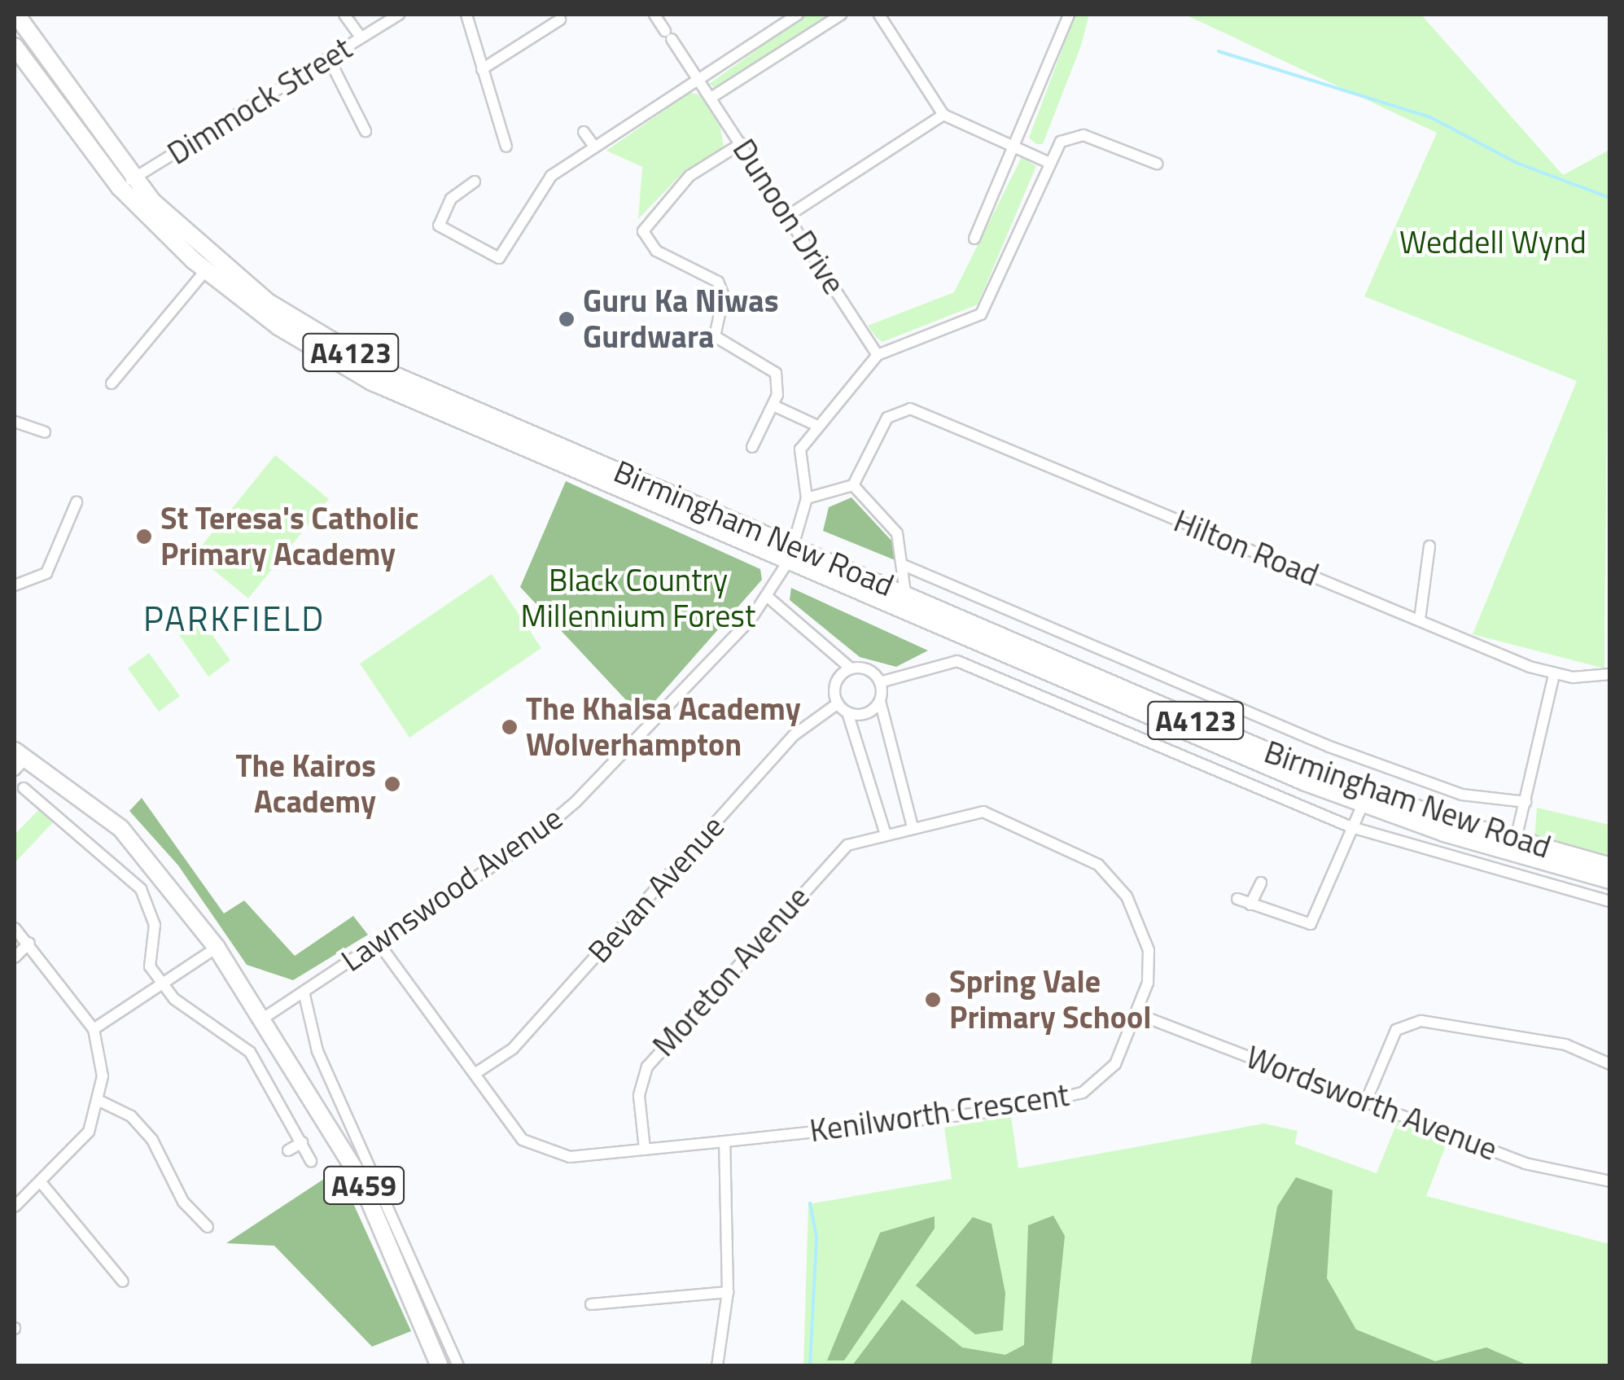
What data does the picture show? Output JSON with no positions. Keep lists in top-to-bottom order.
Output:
{
  "streets": {
    "main road": ["A4123", "Birmingham New Road", "A459"],
    "street": [
      "Dimmock Street",
      "Dunoon Drive",
      "Hilton Road",
      "Lawnswood Avenue",
      "Bevan Avenue",
      "Moreton Avenue",
      "Wordsworth Avenue",
      "Kenilworth Crescent"
    ]
  },
  "crossings": [
    ["Dimmock Street", "Birmingham New Road"],
    ["Birmingham New Road", "Lawnswood Avenue"],
    ["Lawnswood Avenue", "Kenilworth Crescent"],
    ["Lawnswood Avenue", "A459"],
    ["Bevan Avenue", "Kenilworth Crescent"],
    ["Moreton Avenue", "Kenilworth Crescent"],
    ["Wordsworth Avenue", "Kenilworth Crescent"]
  ],
  "districts": ["PARKFIELD"],
  "parks": ["Weddell Wynd", "Black Country Millennium Forest"],
  "places": [
    "Guru Ka Niwas Gurdwara",
    "St Teresa's Catholic Primary Academy",
    "The Khalsa Academy Wolverhampton",
    "The Kairos Academy",
    "Spring Vale Primary School"
  ]
}
